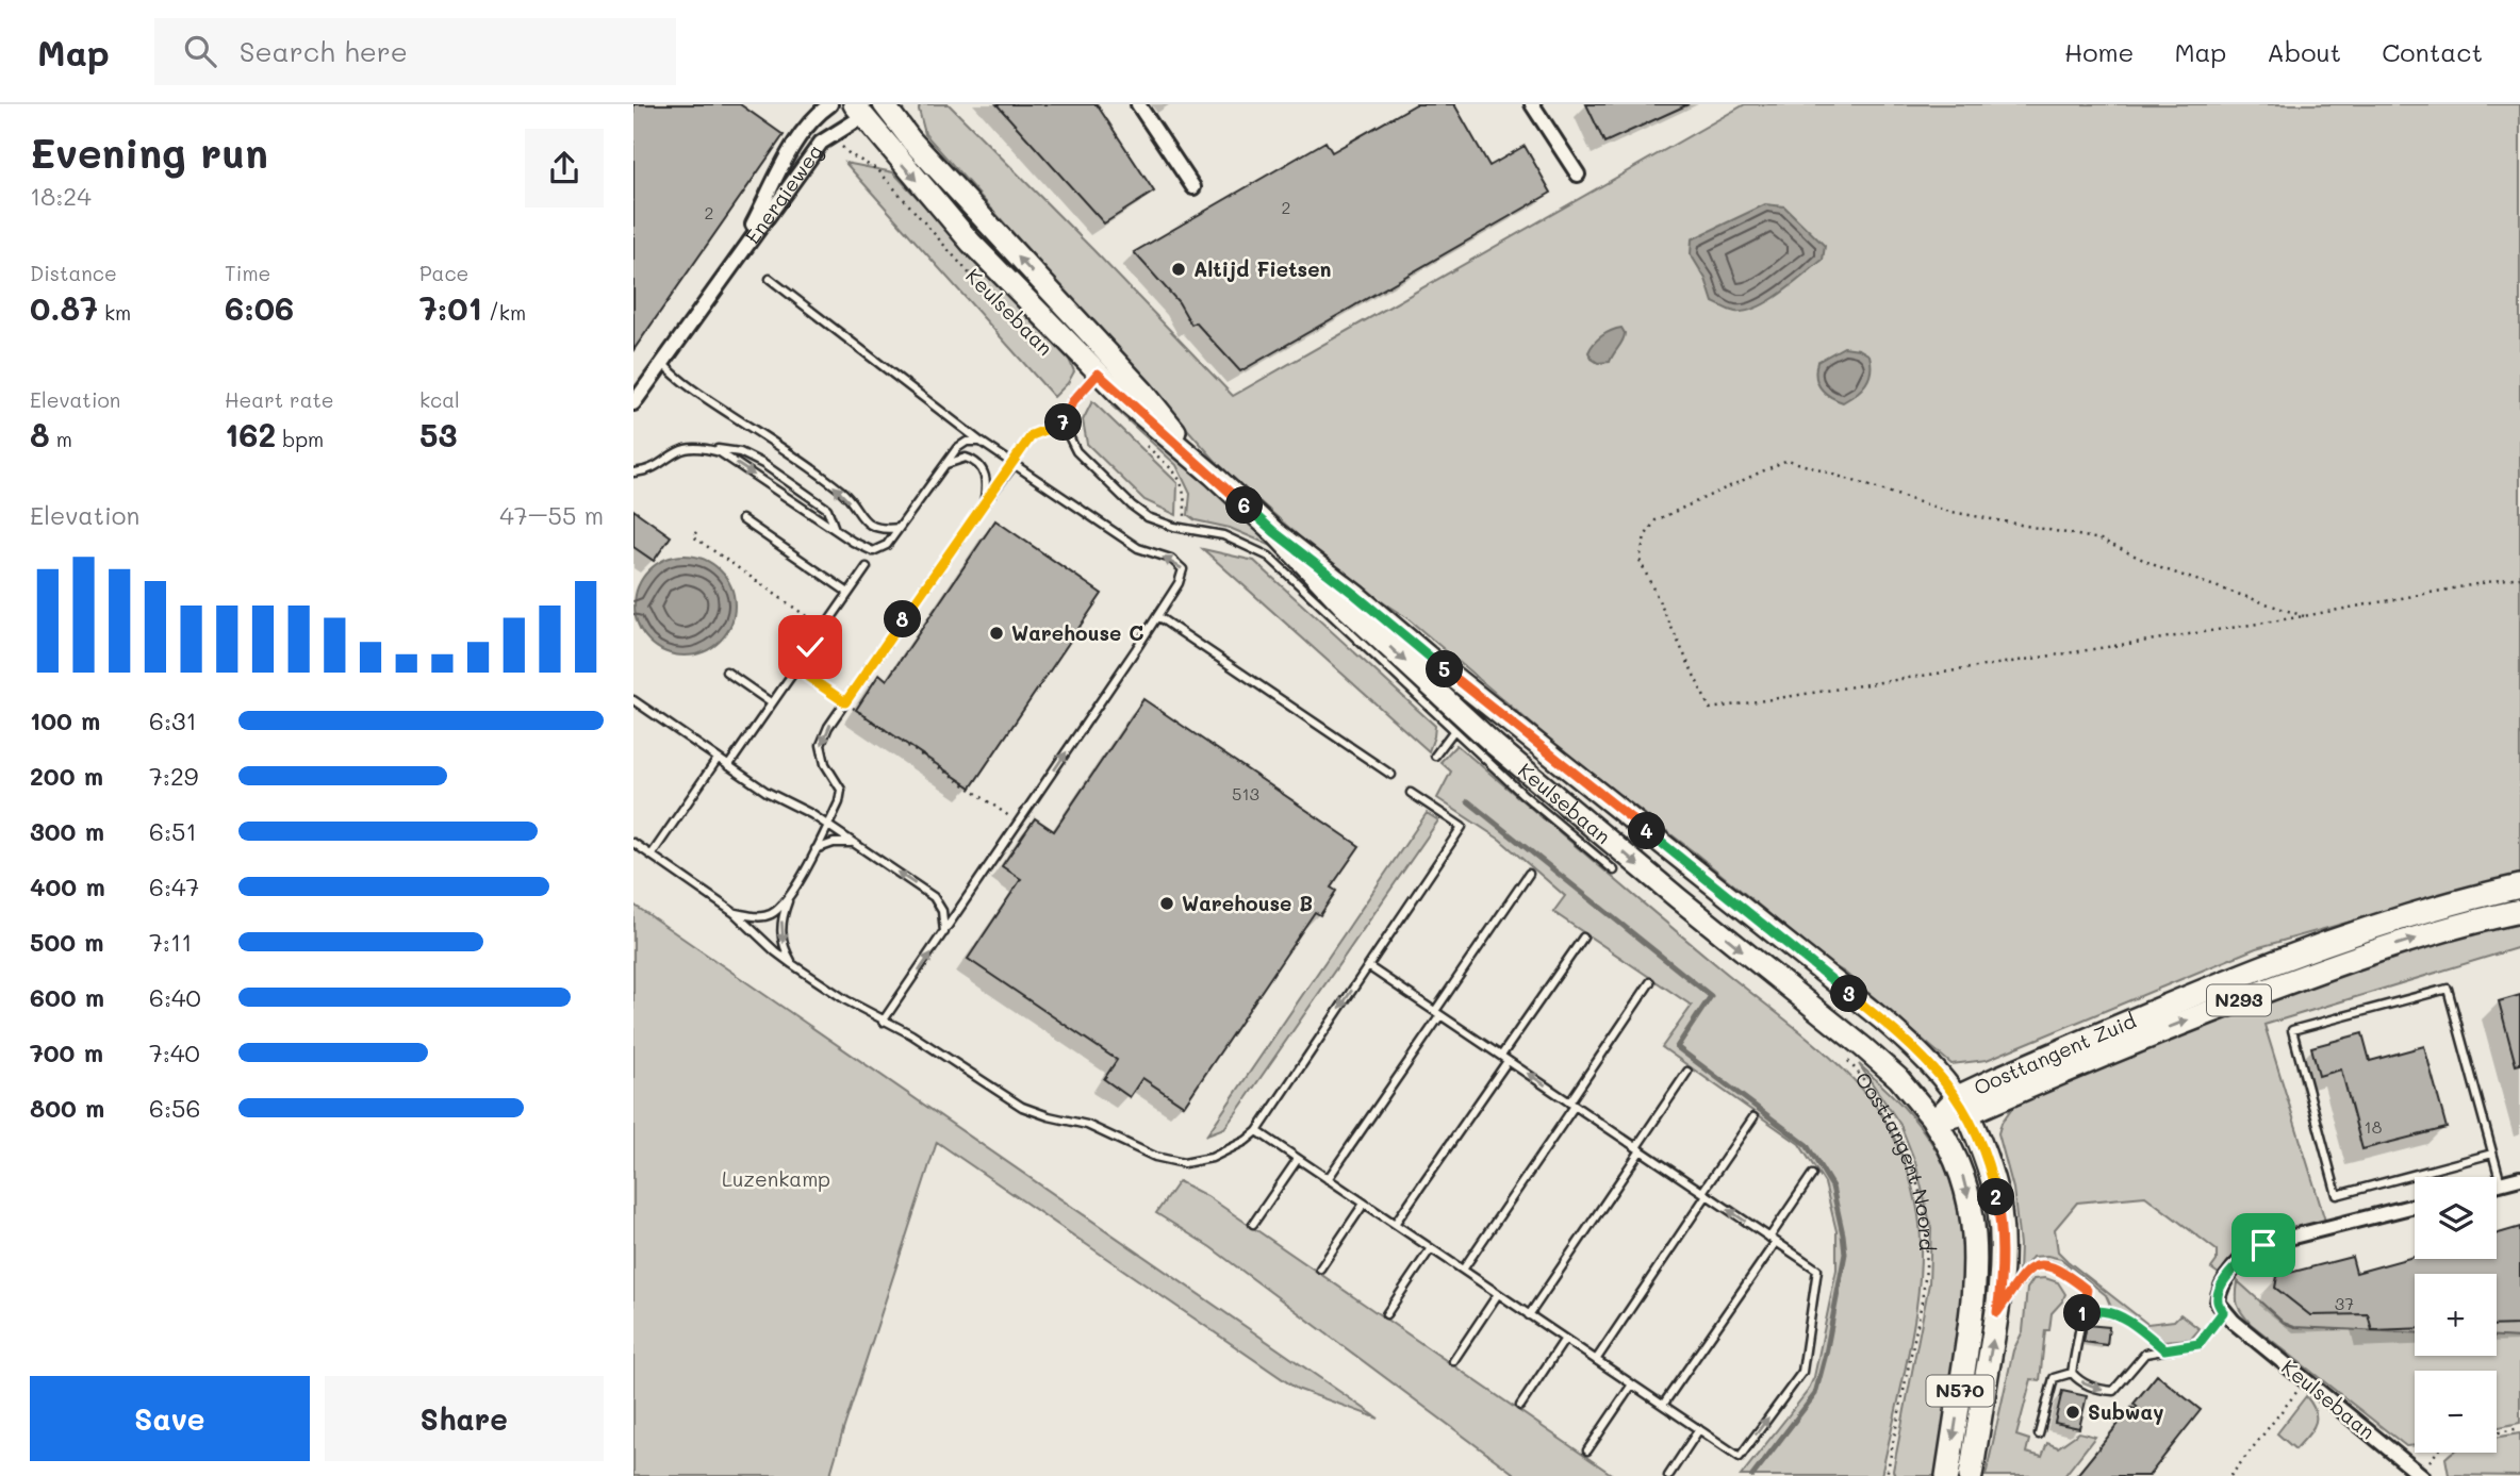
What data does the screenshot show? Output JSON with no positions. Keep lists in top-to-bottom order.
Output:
{
  "streets": {
    "main road": [
      "Keulsebaan",
      "N293",
      "Oosttangent Zuid",
      "N570"
    ],
    "street": ["Energieweg"],
    "path": ["Oosttangent Noord"]
  },
  "crossings": [
    ["Energieweg", "Keulsebaan"],
    ["Keulsebaan", "Oosttangent Zuid"],
    ["Keulsebaan", "N570"],
    ["Oosttangent Zuid", "N570"]
  ],
  "parks": ["Luzenkamp"],
  "places": [
    "Altijd Fietsen",
    "Warehouse C",
    "Warehouse B",
    "Subway"
  ],
  "house_numbers": [
    "2",
    "2",
    "513",
    "18",
    "37"
  ],
  "page": {
    "header": "Map",
    "search": "Search here",
    "nav": [
      "Home",
      "Map",
      "About",
      "Contact"
    ],
    "heading": ["Evening run", "18:24"],
    "stats": [
      ["Distance", "0.87 km"],
      ["Time", "6:06"],
      ["Pace", "7:01 /km"],
      ["Elevation", "8 m"],
      ["Heart rate", "162 bpm"],
      ["kcal", "53"]
    ],
    "pins": [
      "7",
      "6",
      "8",
      "5",
      "4",
      "3",
      "2",
      "1"
    ],
    "chart": ["Elevation", "47–55 m"],
    "list": [
      {
        "name": "100 m",
        "note": "6:31"
      },
      {
        "name": "200 m",
        "note": "7:29"
      },
      {
        "name": "300 m",
        "note": "6:51"
      },
      {
        "name": "400 m",
        "note": "6:47"
      },
      {
        "name": "500 m",
        "note": "7:11"
      },
      {
        "name": "600 m",
        "note": "6:40"
      },
      {
        "name": "700 m",
        "note": "7:40"
      },
      {
        "name": "800 m",
        "note": "6:56"
      }
    ],
    "map_buttons": ["+", "−"],
    "buttons": ["Save", "Share"]
  }
}
